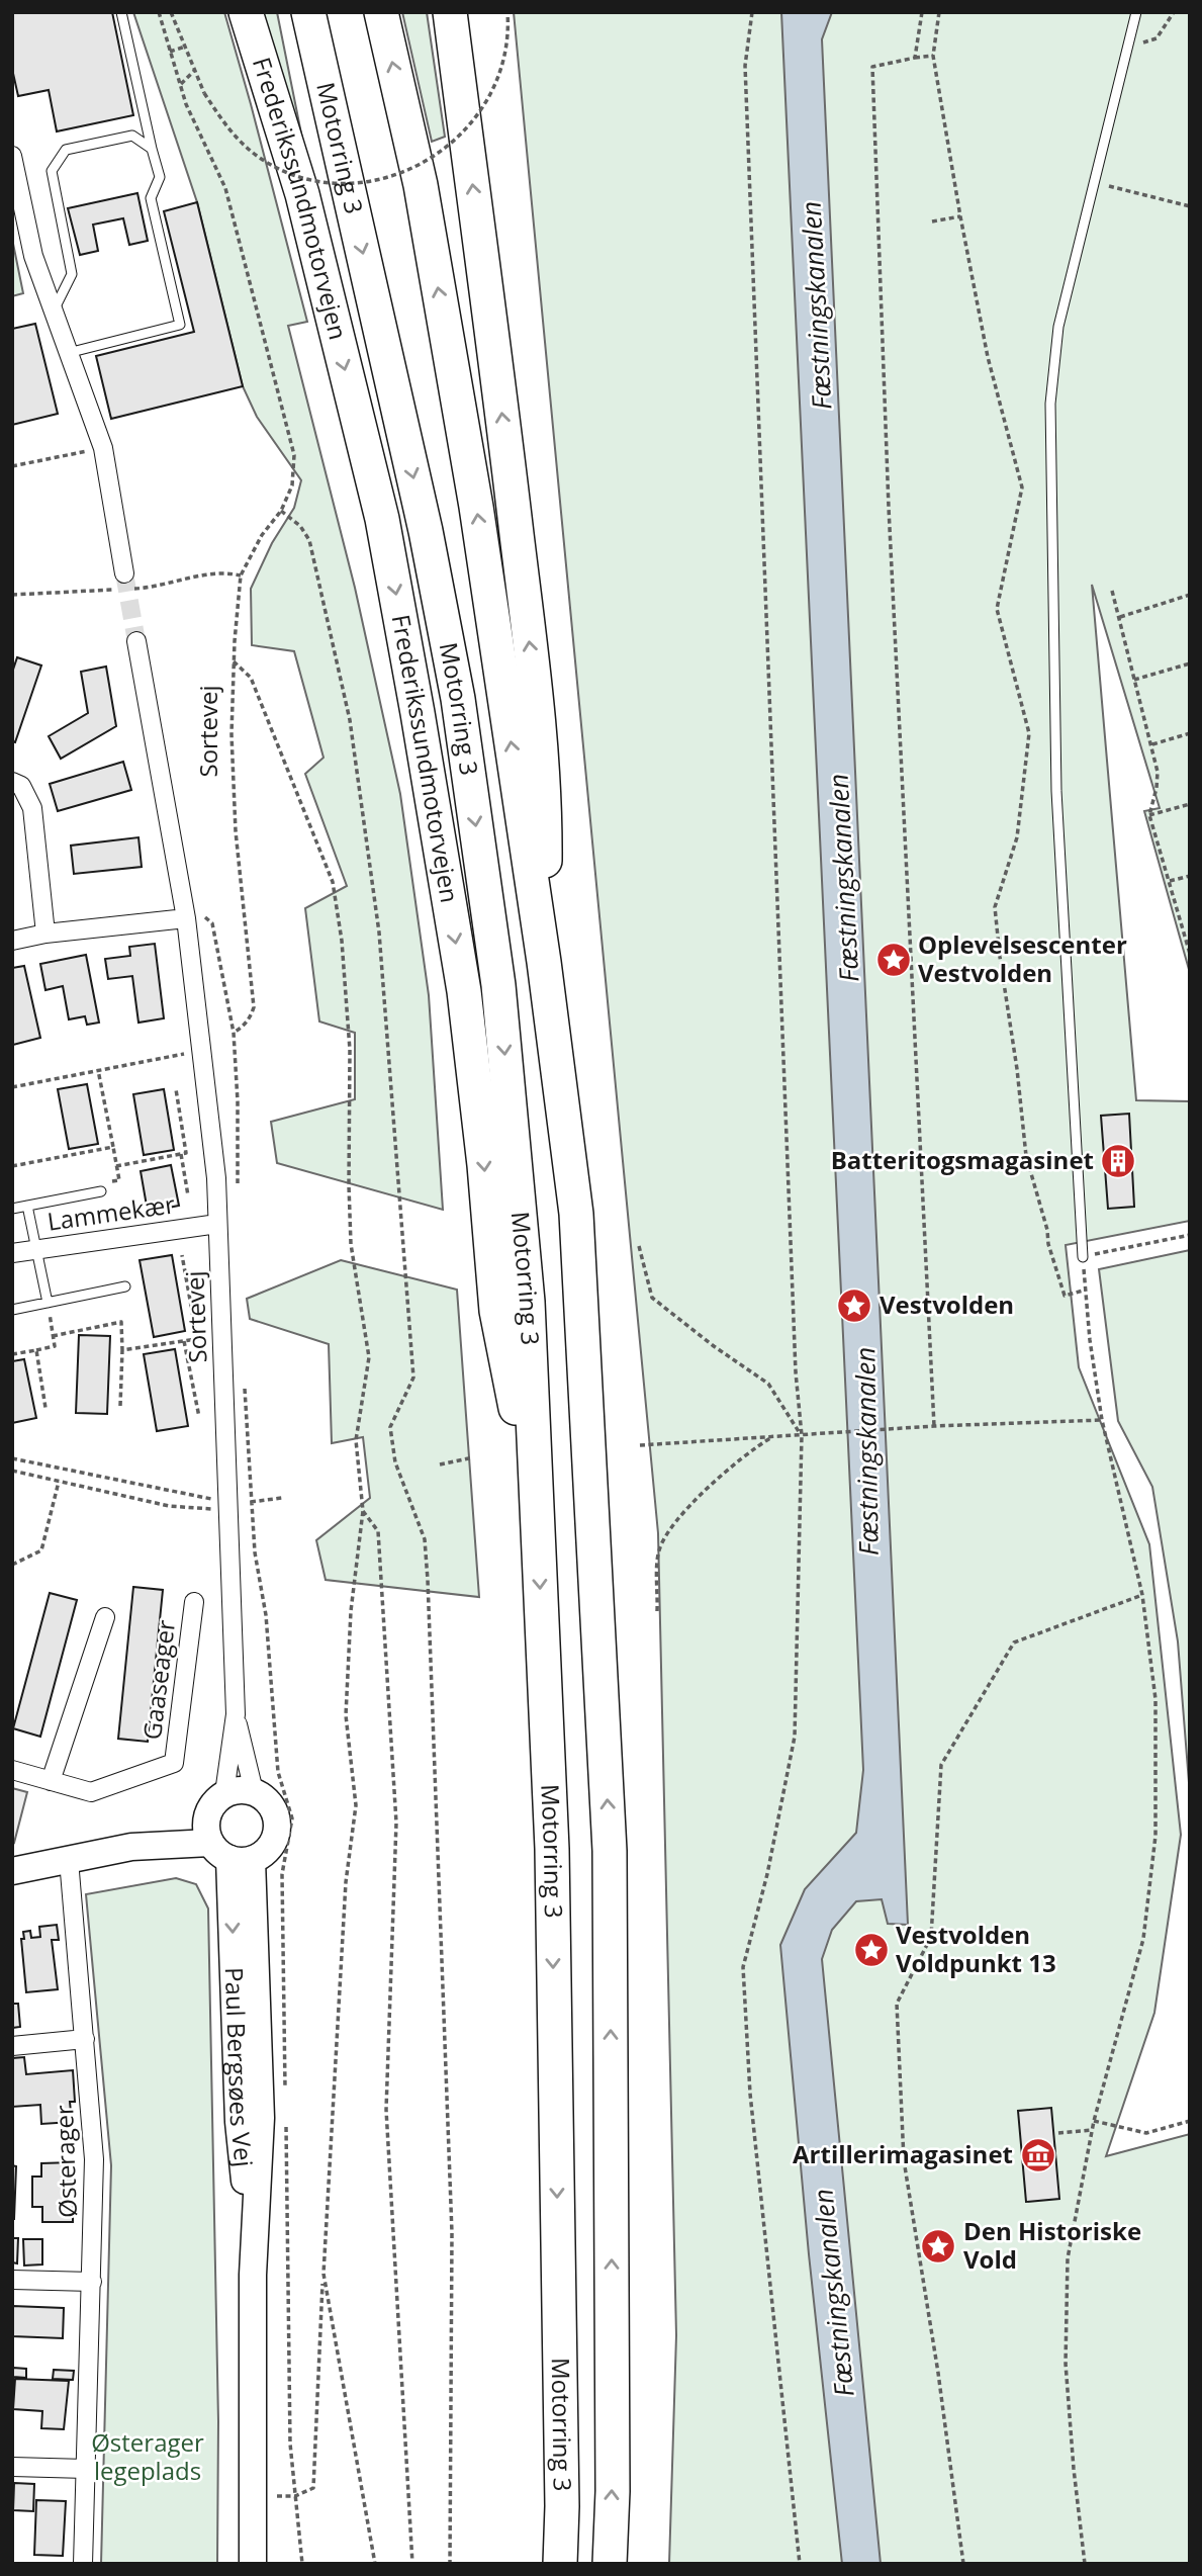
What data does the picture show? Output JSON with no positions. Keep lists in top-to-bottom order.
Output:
{
  "streets": {
    "highway": ["Motorring 3", "Frederikssundmotorvejen"],
    "street": [
      "Sortevej",
      "Lammekær",
      "Gaaseager",
      "Paul Bergsøes Vej",
      "Østerager"
    ]
  },
  "crossings": [
    ["Motorring 3", "Frederikssundmotorvejen"],
    ["Sortevej", "Lammekær"],
    ["Sortevej", "Paul Bergsøes Vej"]
  ],
  "water": ["Fæstningskanalen"],
  "parks": ["Østerager legeplads"],
  "places": {
    "place": [
      "Oplevelsescenter Vestvolden",
      "Vestvolden",
      "Vestvolden Voldpunkt 13",
      "Den Historiske Vold"
    ],
    "building": ["Batteritogsmagasinet"],
    "museum": ["Artillerimagasinet"]
  }
}
